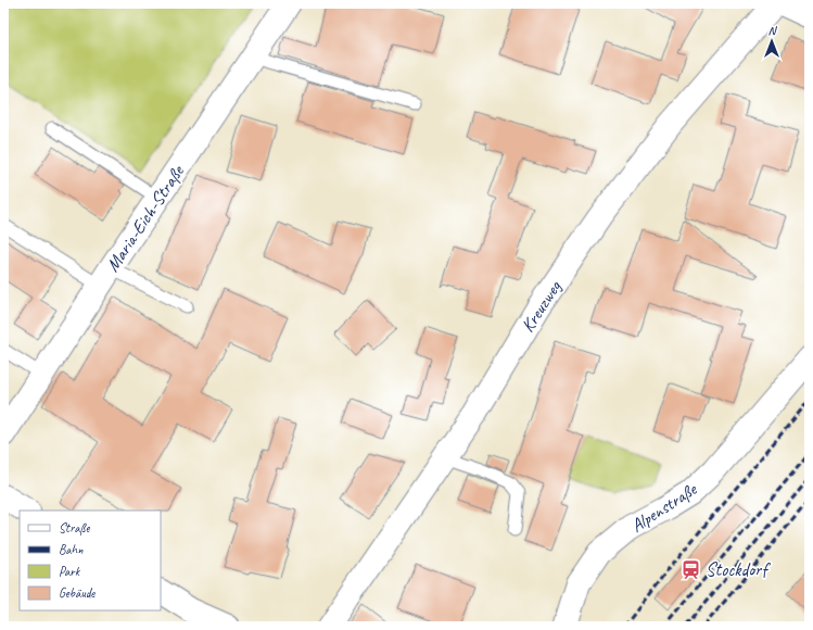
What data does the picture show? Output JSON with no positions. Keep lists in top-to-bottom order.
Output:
{
  "streets": {
    "street": ["Maria-Eich-Straße", "Kreuzweg", "Alpenstraße"]
  },
  "places": {
    "station": ["Stockdorf"]
  },
  "legend": [
    "Straße",
    "Bahn",
    "Park",
    "Gebäude"
  ],
  "north": "top"
}
